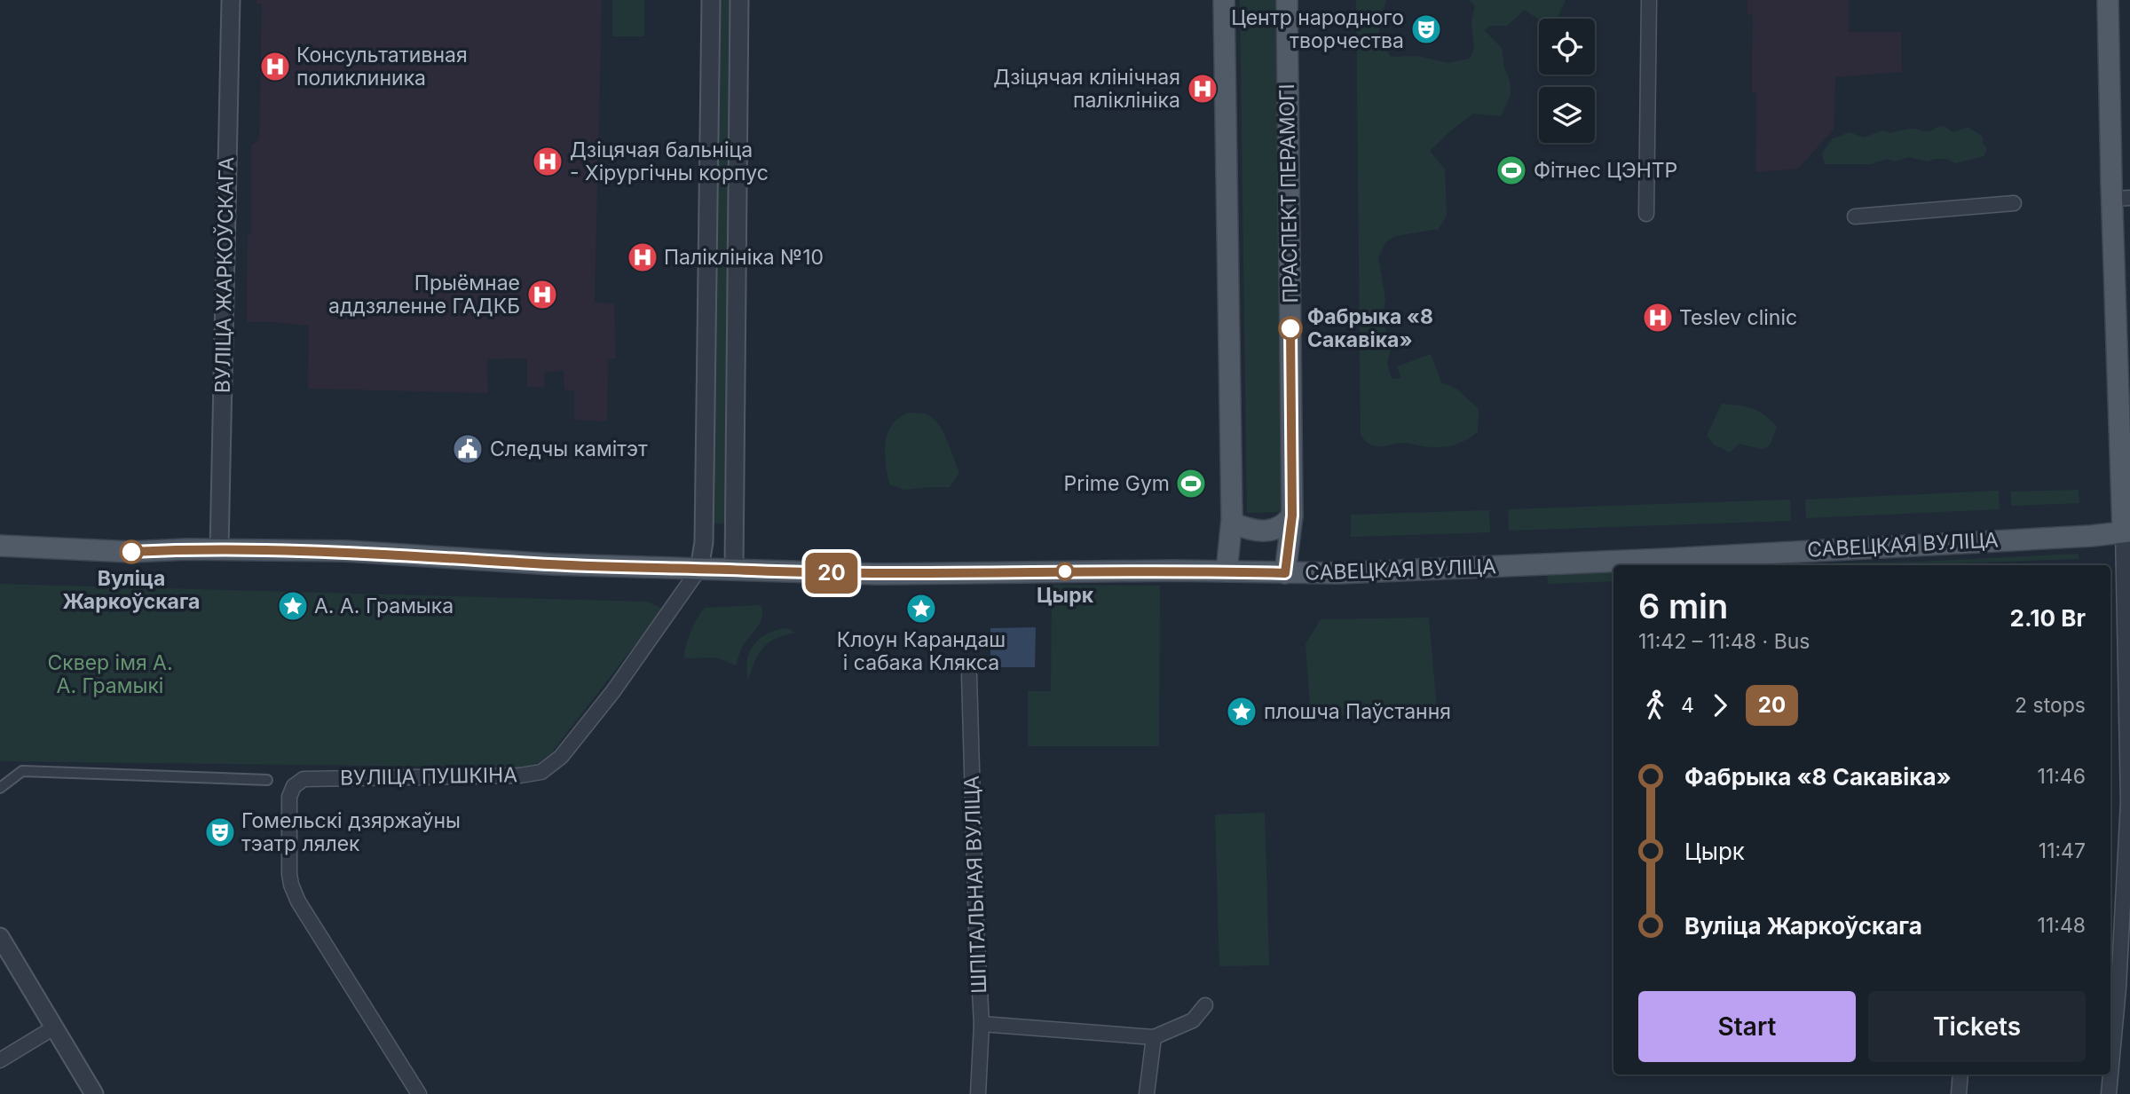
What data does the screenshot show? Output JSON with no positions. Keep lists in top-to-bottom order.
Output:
{
  "streets": {
    "main road": ["ПРАСПЕКТ ПЕРАМОГІ", "САВЕЦКАЯ ВУЛІЦА"],
    "street": ["ВУЛІЦА ЖАРКОЎСКАГА", "ВУЛІЦА ПУШКІНА", "ШПІТАЛЬНАЯ ВУЛІЦА"]
  },
  "crossings": [
    ["ПРАСПЕКТ ПЕРАМОГІ", "САВЕЦКАЯ ВУЛІЦА"],
    ["ВУЛІЦА ЖАРКОЎСКАГА", "САВЕЦКАЯ ВУЛІЦА"],
    ["САВЕЦКАЯ ВУЛІЦА", "ВУЛІЦА ПУШКІНА"]
  ],
  "parks": ["Сквер імя А. А. Грамыкі"],
  "places": {
    "theatre": ["Центр народного творчества", "Гомельскі дзяржаўны тэатр лялек"],
    "hospital": [
      "Консультативная поликлиника",
      "Дзіцячая клінічная паліклініка",
      "Дзіцячая бальніца - Хірургічны корпус",
      "Паліклініка №10",
      "Прыёмнае аддзяленне ГАДКБ",
      "Teslev clinic"
    ],
    "sports": ["Фітнес ЦЭНТР", "Prime Gym"],
    "other": ["Фабрыка «8 Сакавіка»", "Вуліца Жаркоўскага", "Цырк"],
    "public building": ["Следчы камітэт"],
    "place": ["А. А. Грамыка", "Клоун Карандаш і сабака Клякса", "плошча Паўстання"]
  },
  "lines": ["bus line 20"],
  "page": {
    "on_map": "20",
    "heading": ["6 min", "11:42 – 11:48 · Bus", "2.10 Br"],
    "legs": ["4", "20", "2 stops"],
    "list": [
      {
        "name": "Фабрыка «8 Сакавіка»",
        "value": "11:46"
      },
      {
        "name": "Цырк",
        "value": "11:47"
      },
      {
        "name": "Вуліца Жаркоўскага",
        "value": "11:48"
      }
    ],
    "buttons": ["Start", "Tickets"]
  }
}
